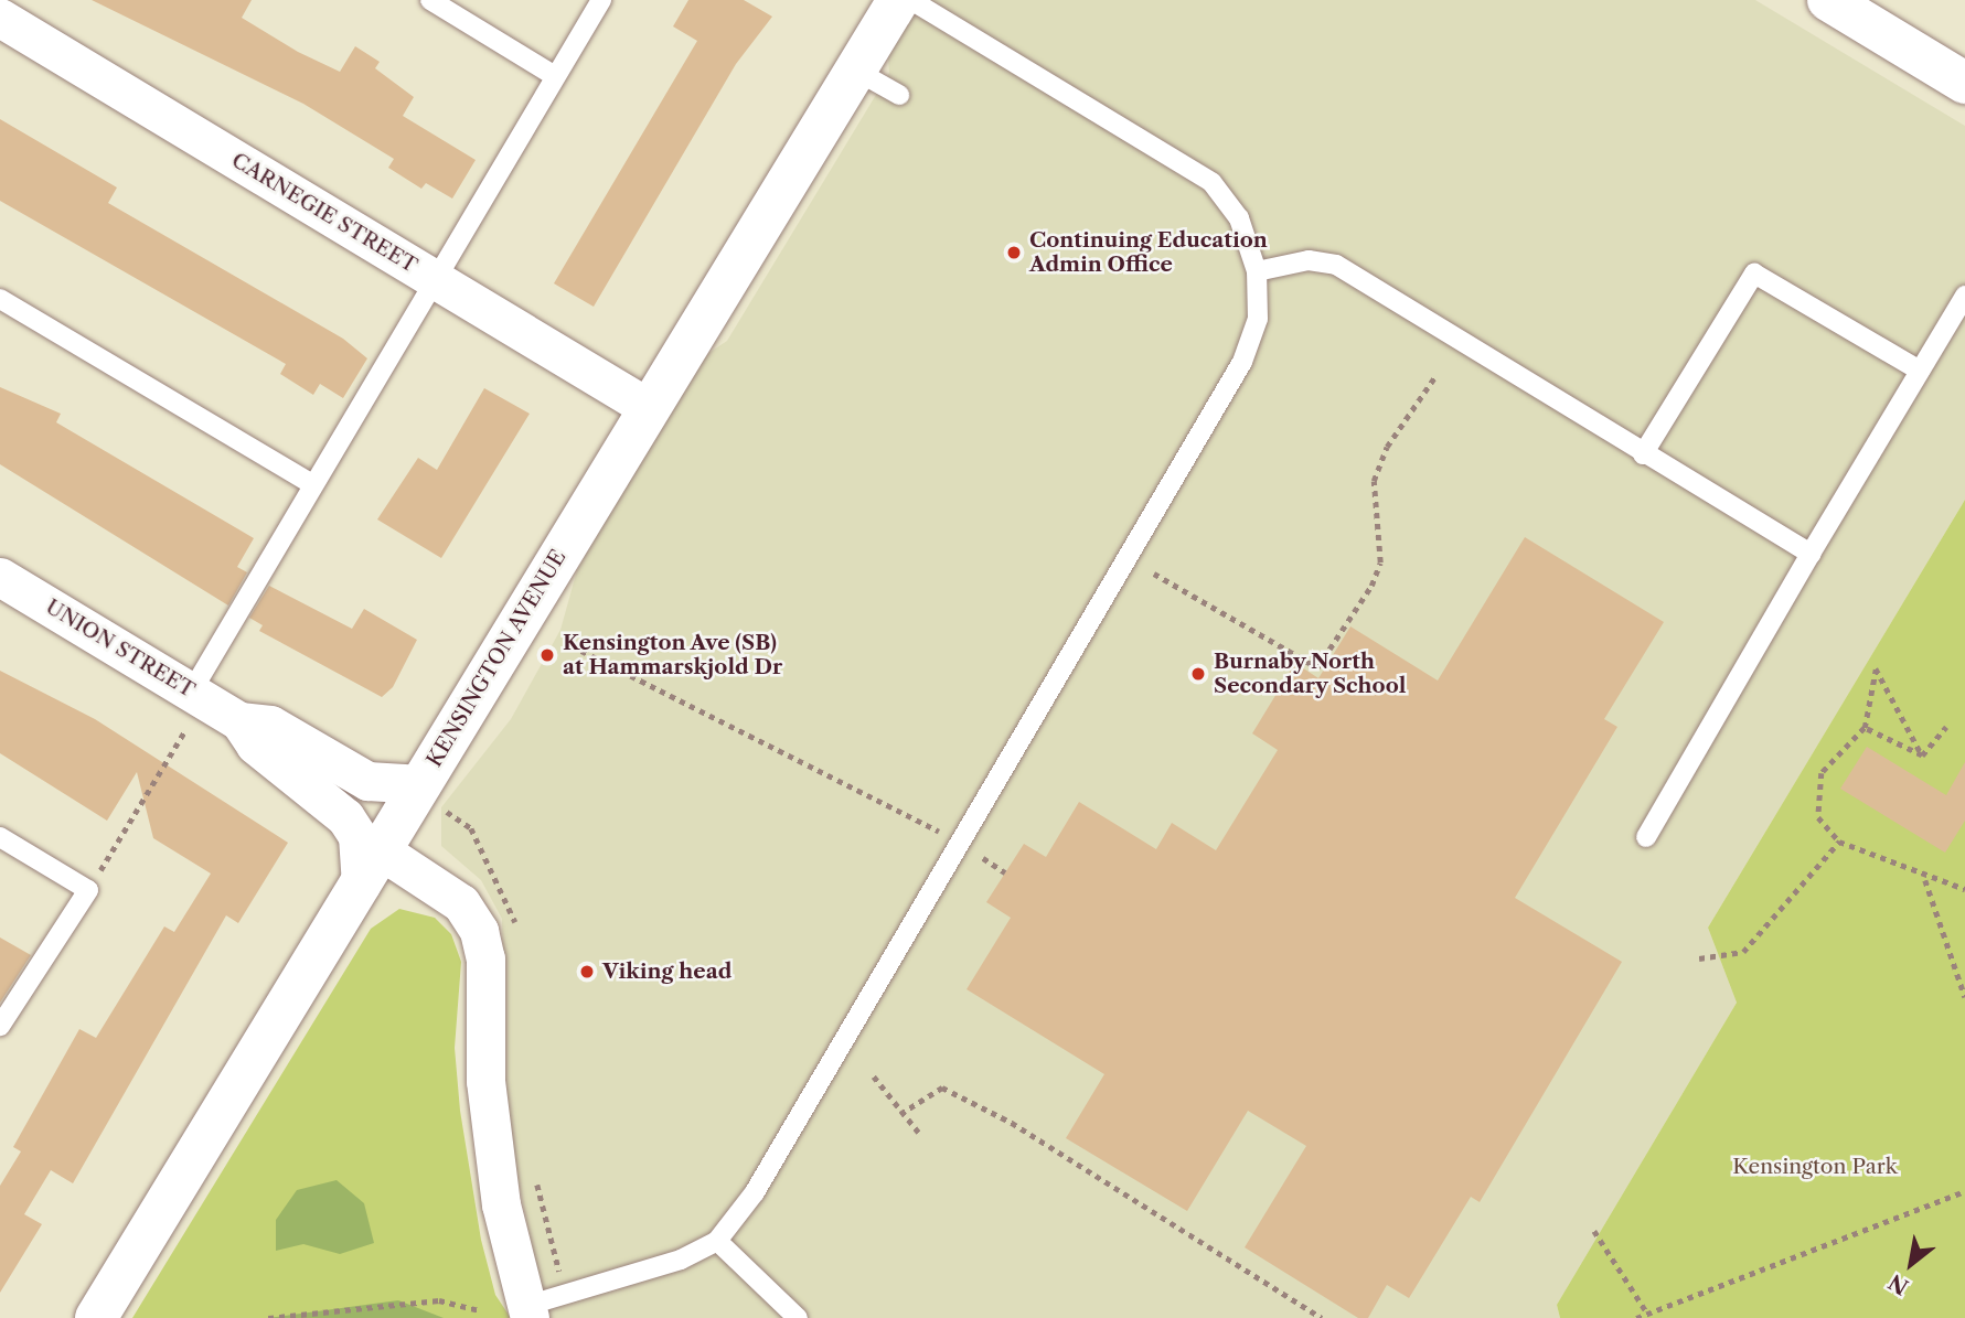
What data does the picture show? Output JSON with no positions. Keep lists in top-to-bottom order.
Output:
{
  "streets": {
    "street": ["CARNEGIE STREET", "UNION STREET", "KENSINGTON AVENUE"]
  },
  "crossings": [
    ["CARNEGIE STREET", "KENSINGTON AVENUE"],
    ["UNION STREET", "KENSINGTON AVENUE"]
  ],
  "parks": ["Kensington Park"],
  "places": [
    "Continuing Education Admin Office",
    "Kensington Ave (SB) at Hammarskjold Dr",
    "Burnaby North Secondary School",
    "Viking head"
  ],
  "north": "bottom left"
}
